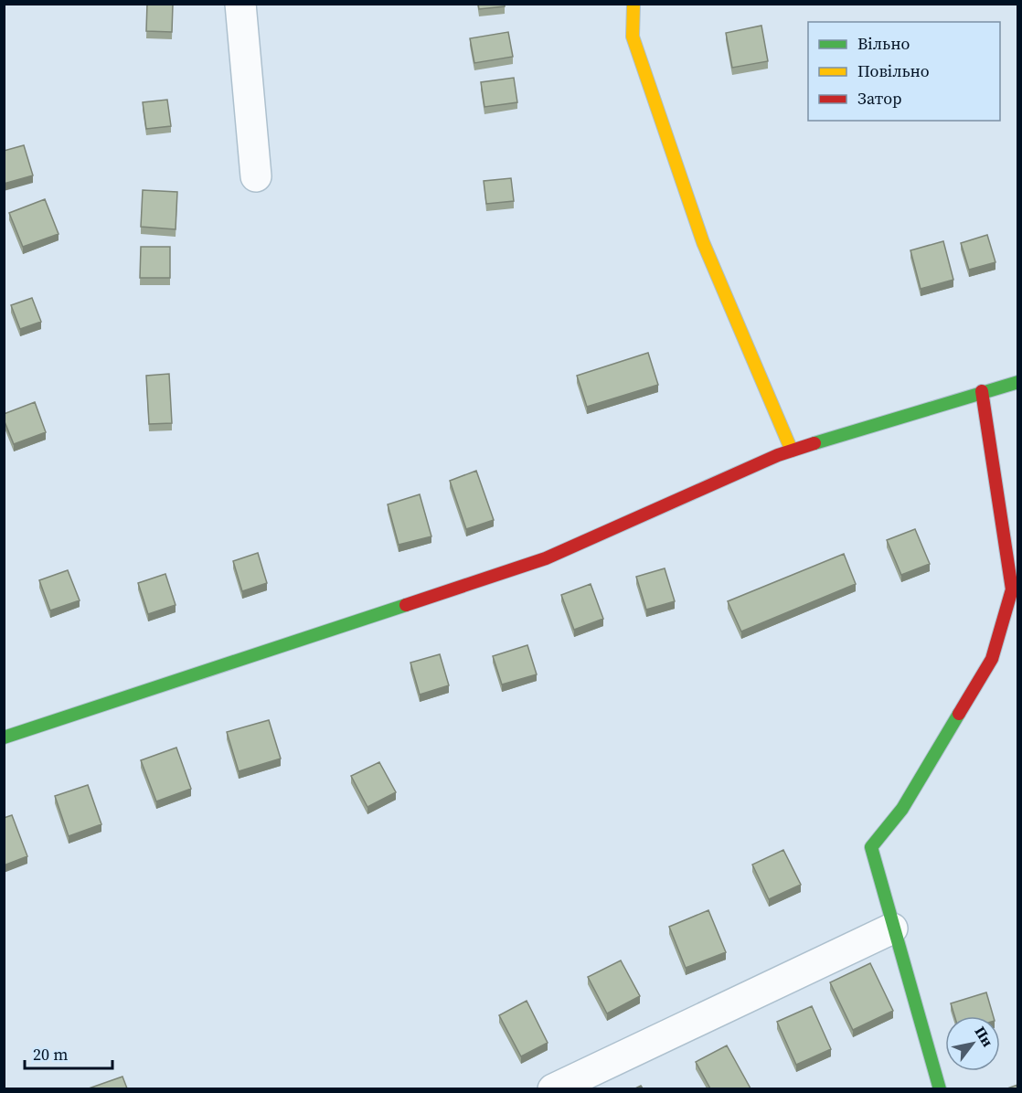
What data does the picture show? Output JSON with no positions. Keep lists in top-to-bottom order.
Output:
{
  "legend": ["Вільно", "Повільно", "Затор"],
  "scale_bar": "20 m",
  "north": "top right"
}
